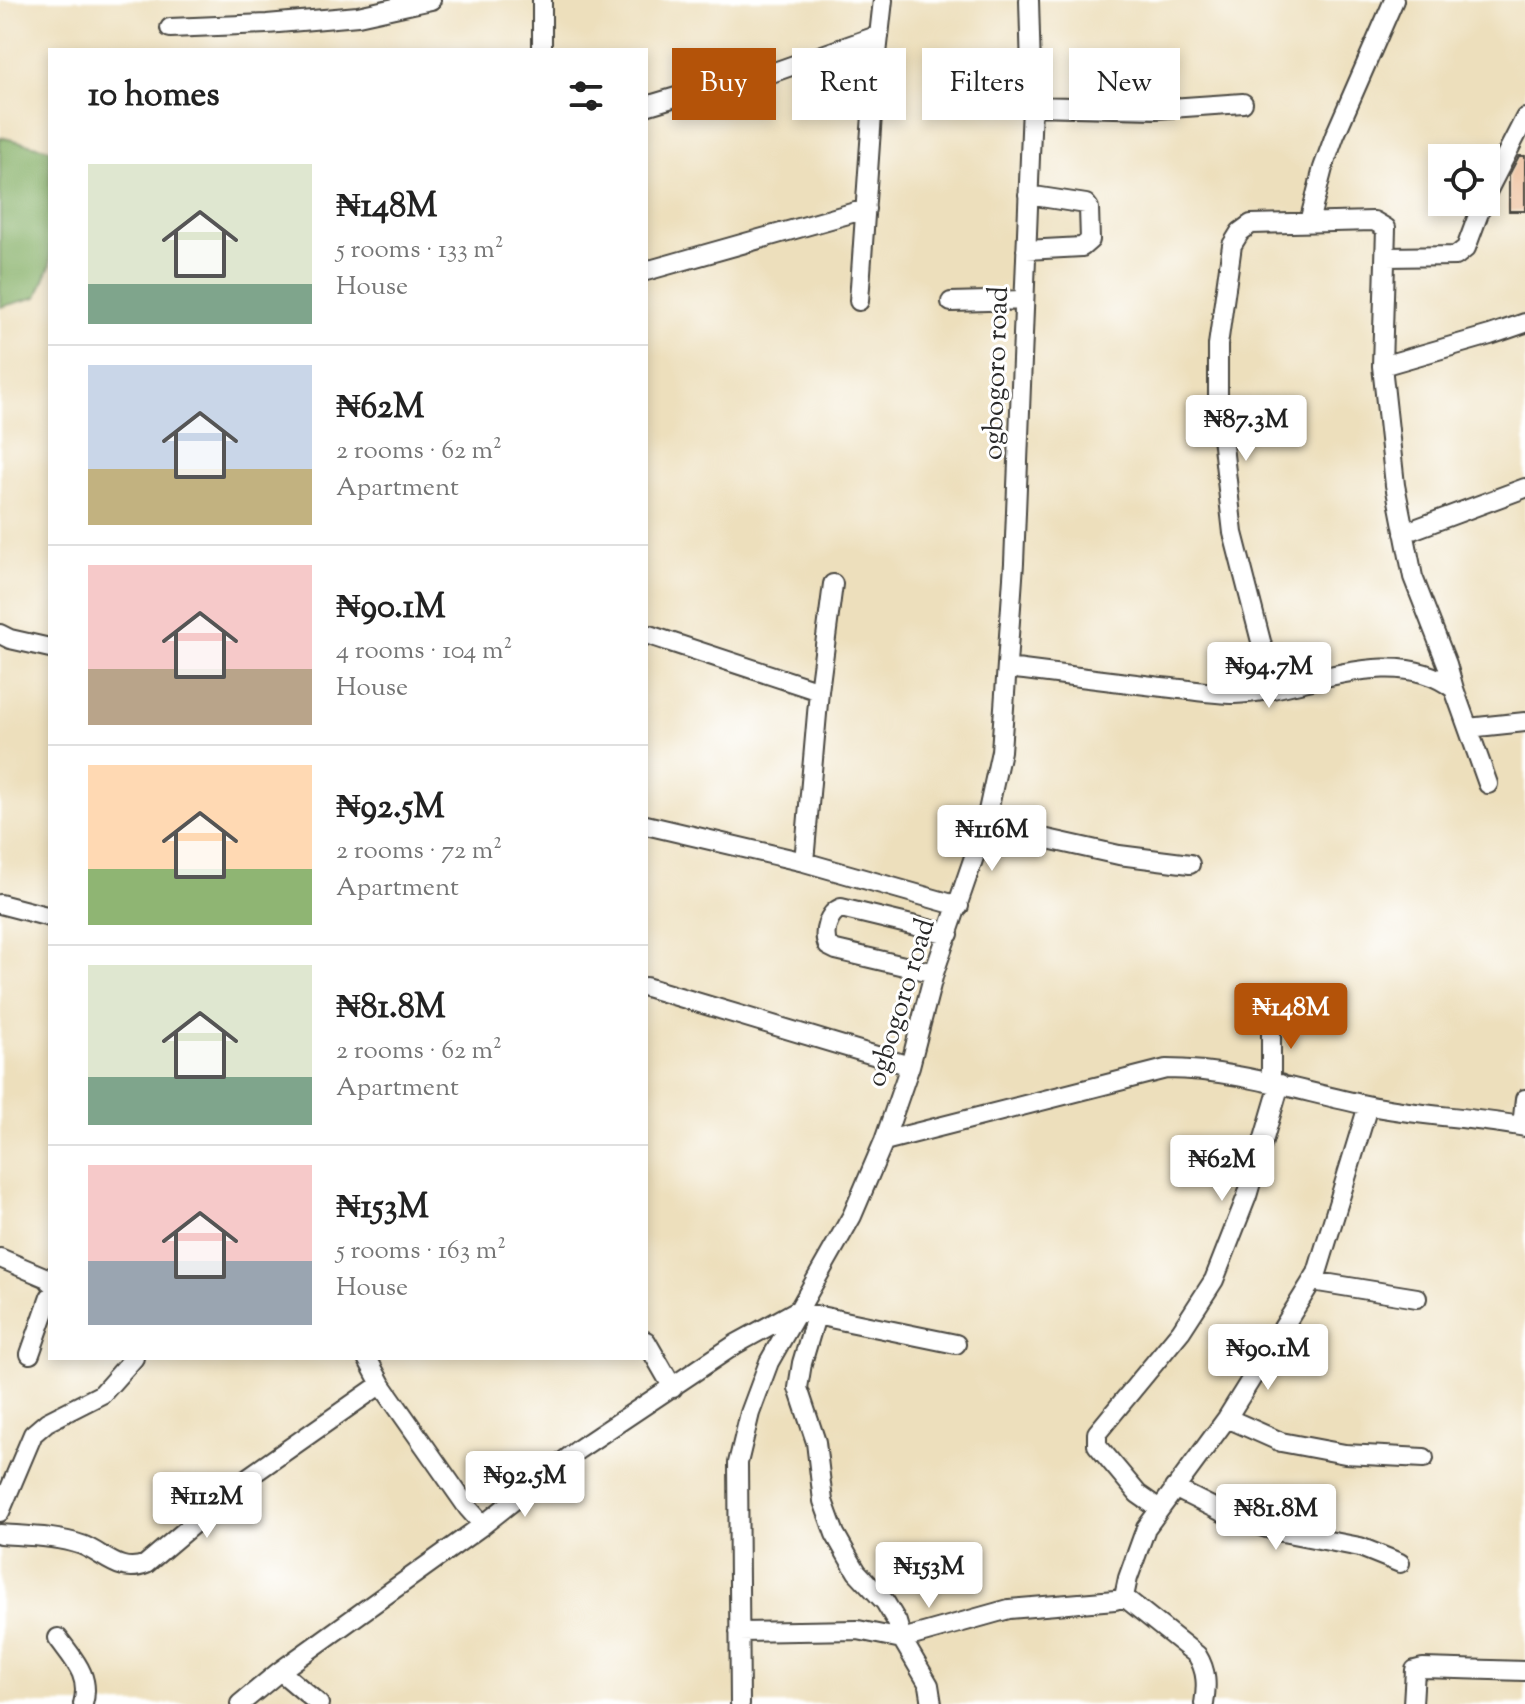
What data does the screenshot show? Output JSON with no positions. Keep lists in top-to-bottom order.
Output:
{
  "streets": {
    "street": ["ogbogoro road"]
  },
  "page": {
    "chip": [
      "Buy",
      "Rent",
      "Filters",
      "New"
    ],
    "heading": "10 homes",
    "list": [
      {
        "name": "₦148M",
        "note": "5 rooms · 133 m² · House"
      },
      {
        "name": "₦62M",
        "note": "2 rooms · 62 m² · Apartment"
      },
      {
        "name": "₦90.1M",
        "note": "4 rooms · 104 m² · House"
      },
      {
        "name": "₦92.5M",
        "note": "2 rooms · 72 m² · Apartment"
      },
      {
        "name": "₦81.8M",
        "note": "2 rooms · 62 m² · Apartment"
      },
      {
        "name": "₦153M",
        "note": "5 rooms · 163 m² · House"
      }
    ],
    "price": [
      "₦87.3M",
      "₦94.7M",
      "₦116M",
      "₦148M",
      "₦62M",
      "₦90.1M",
      "₦92.5M",
      "₦112M",
      "₦81.8M",
      "₦153M"
    ]
  }
}
